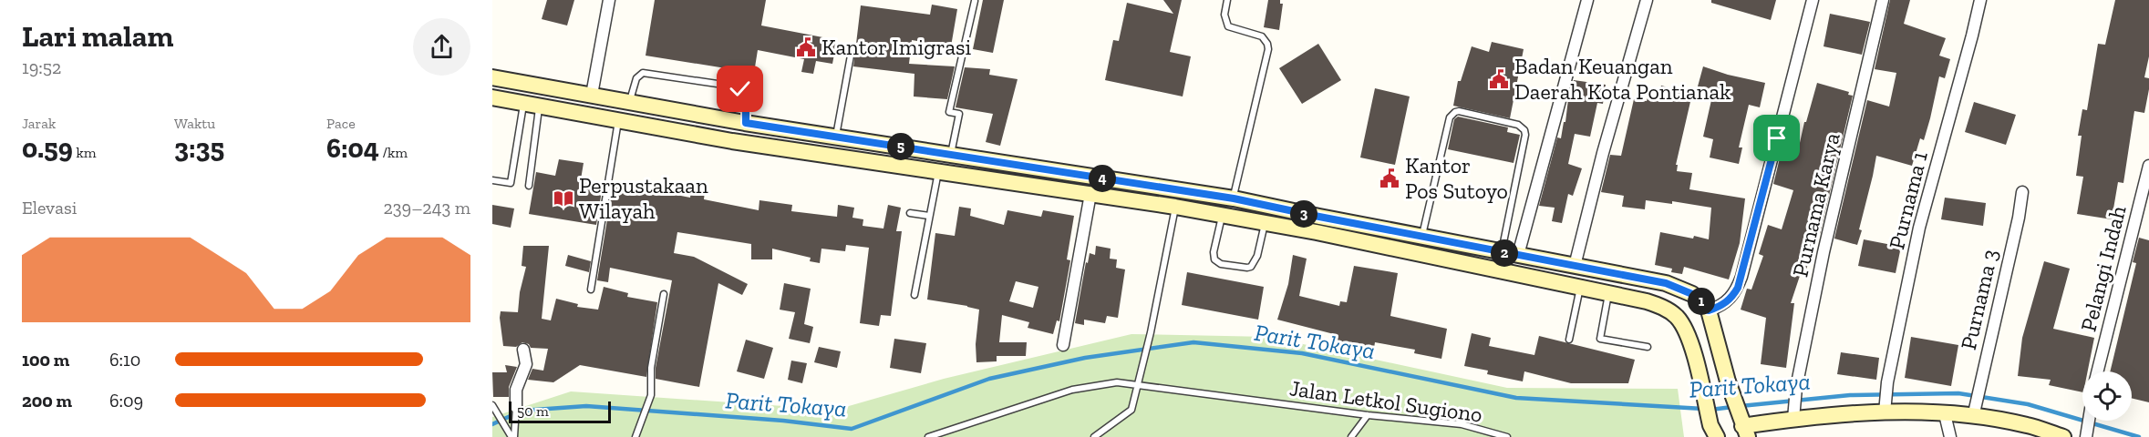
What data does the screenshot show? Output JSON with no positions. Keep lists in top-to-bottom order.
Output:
{
  "streets": {
    "street": [
      "Purnama 1",
      "Purnama Karya",
      "Pelangi Indah",
      "Purnama 3"
    ],
    "lane": ["Jalan Letkol Sugiono"]
  },
  "water": ["Parit Tokaya"],
  "places": {
    "public building": ["Kantor Imigrasi", "Badan Keuangan Daerah Kota Pontianak", "Kantor Pos Sutoyo"],
    "library": ["Perpustakaan Wilayah"]
  },
  "scale_bar": "50 m",
  "page": {
    "heading": ["Lari malam", "19:52"],
    "stats": [
      ["Jarak", "0.59 km"],
      ["Waktu", "3:35"],
      ["Pace", "6:04 /km"]
    ],
    "pins": [
      "5",
      "4",
      "3",
      "2",
      "1"
    ],
    "chart": ["Elevasi", "239–243 m"],
    "list": [
      {
        "name": "100 m",
        "note": "6:10"
      },
      {
        "name": "200 m",
        "note": "6:09"
      }
    ],
    "scale": "50 m"
  }
}
